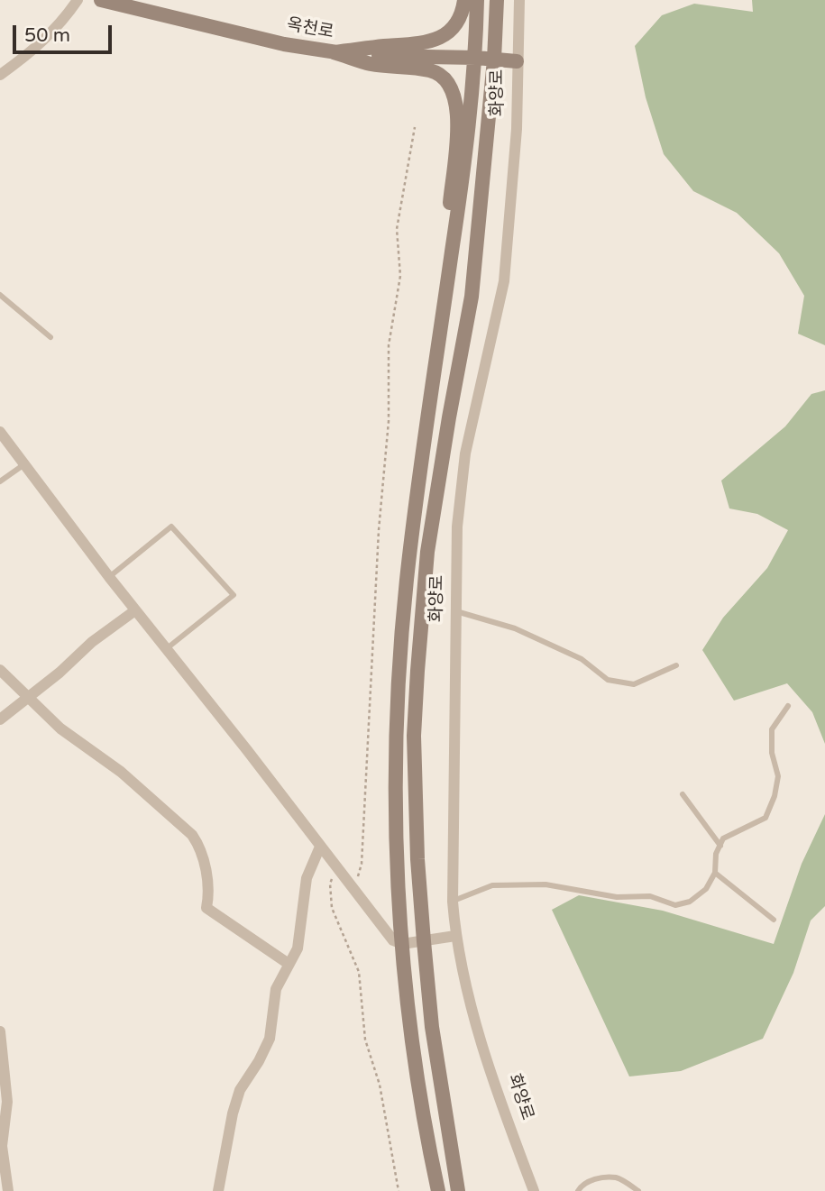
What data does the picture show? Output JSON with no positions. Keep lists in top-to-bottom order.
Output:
{
  "streets": {
    "main road": ["옥천로", "화양로"]
  },
  "crossings": [
    ["옥천로", "화양로"]
  ],
  "scale_bar": "50 m"
}
